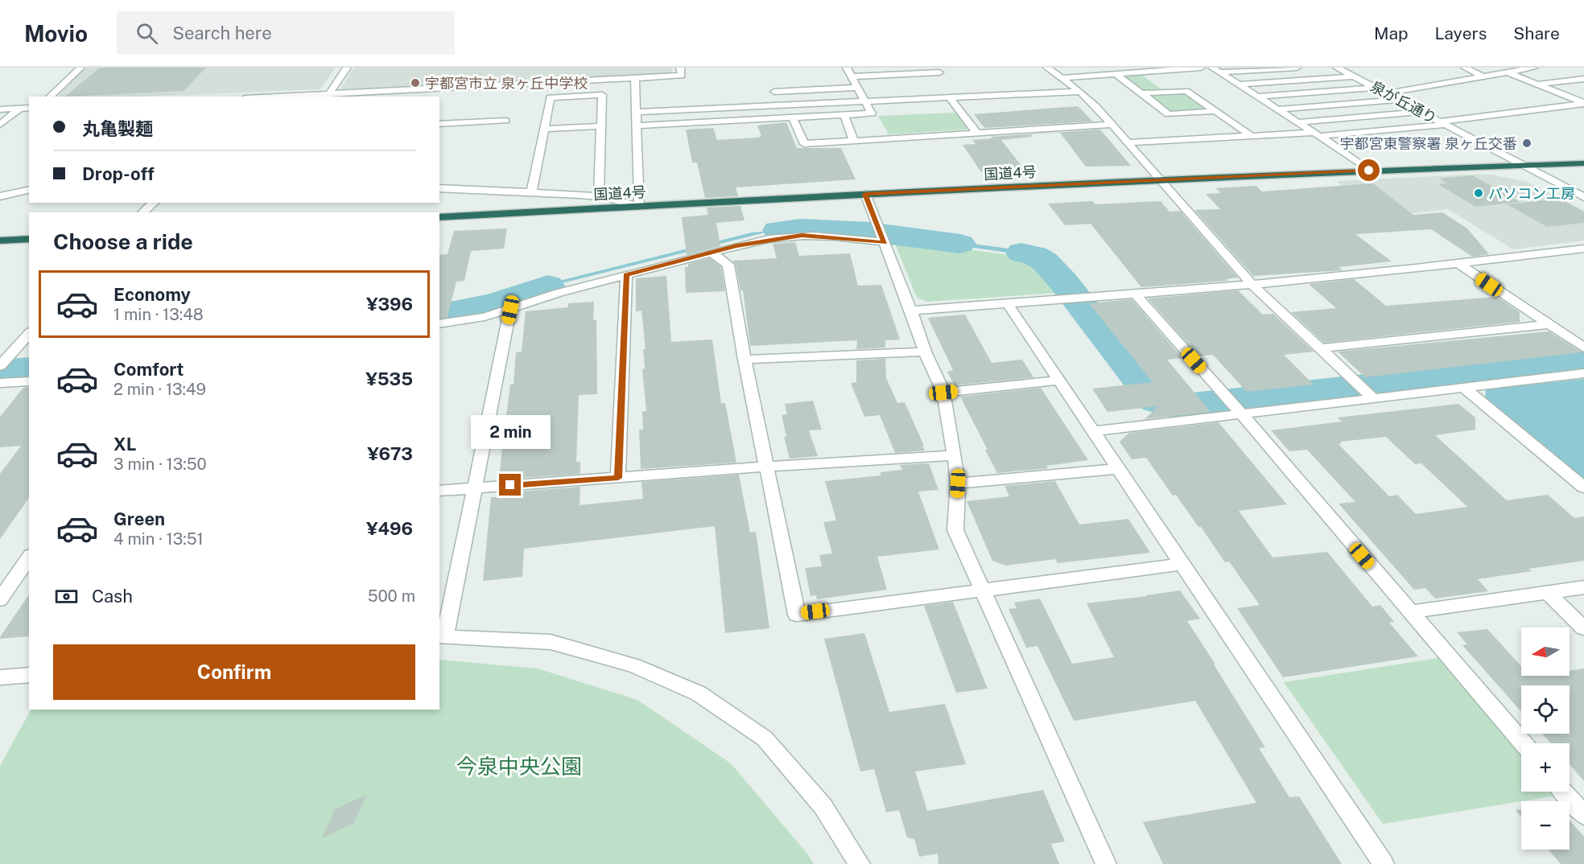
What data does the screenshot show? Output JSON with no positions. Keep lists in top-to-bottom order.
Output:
{
  "streets": {
    "highway": ["国道4号"],
    "street": ["泉が丘通り"]
  },
  "crossings": [
    ["泉が丘通り", "国道4号"]
  ],
  "parks": ["今泉中央公園"],
  "places": ["宇都宮市立 泉ヶ丘中学校", "宇都宮東警察署 泉ヶ丘交番", "パソコン工房"],
  "north": "left",
  "page": {
    "header": "Movio",
    "search": "Search here",
    "nav": ["Map", "Layers", "Share"],
    "banner": ["丸亀製麺", "Drop-off"],
    "heading": "Choose a ride",
    "list": [
      {
        "name": "Economy",
        "note": "1 min · 13:48",
        "value": "¥396"
      },
      {
        "name": "Comfort",
        "note": "2 min · 13:49",
        "value": "¥535"
      },
      {
        "name": "XL",
        "note": "3 min · 13:50",
        "value": "¥673"
      },
      {
        "name": "Green",
        "note": "4 min · 13:51",
        "value": "¥496"
      }
    ],
    "bubble": "2 min",
    "pay": ["Cash", "500 m"],
    "map_buttons": ["+", "−"],
    "buttons": "Confirm"
  }
}
